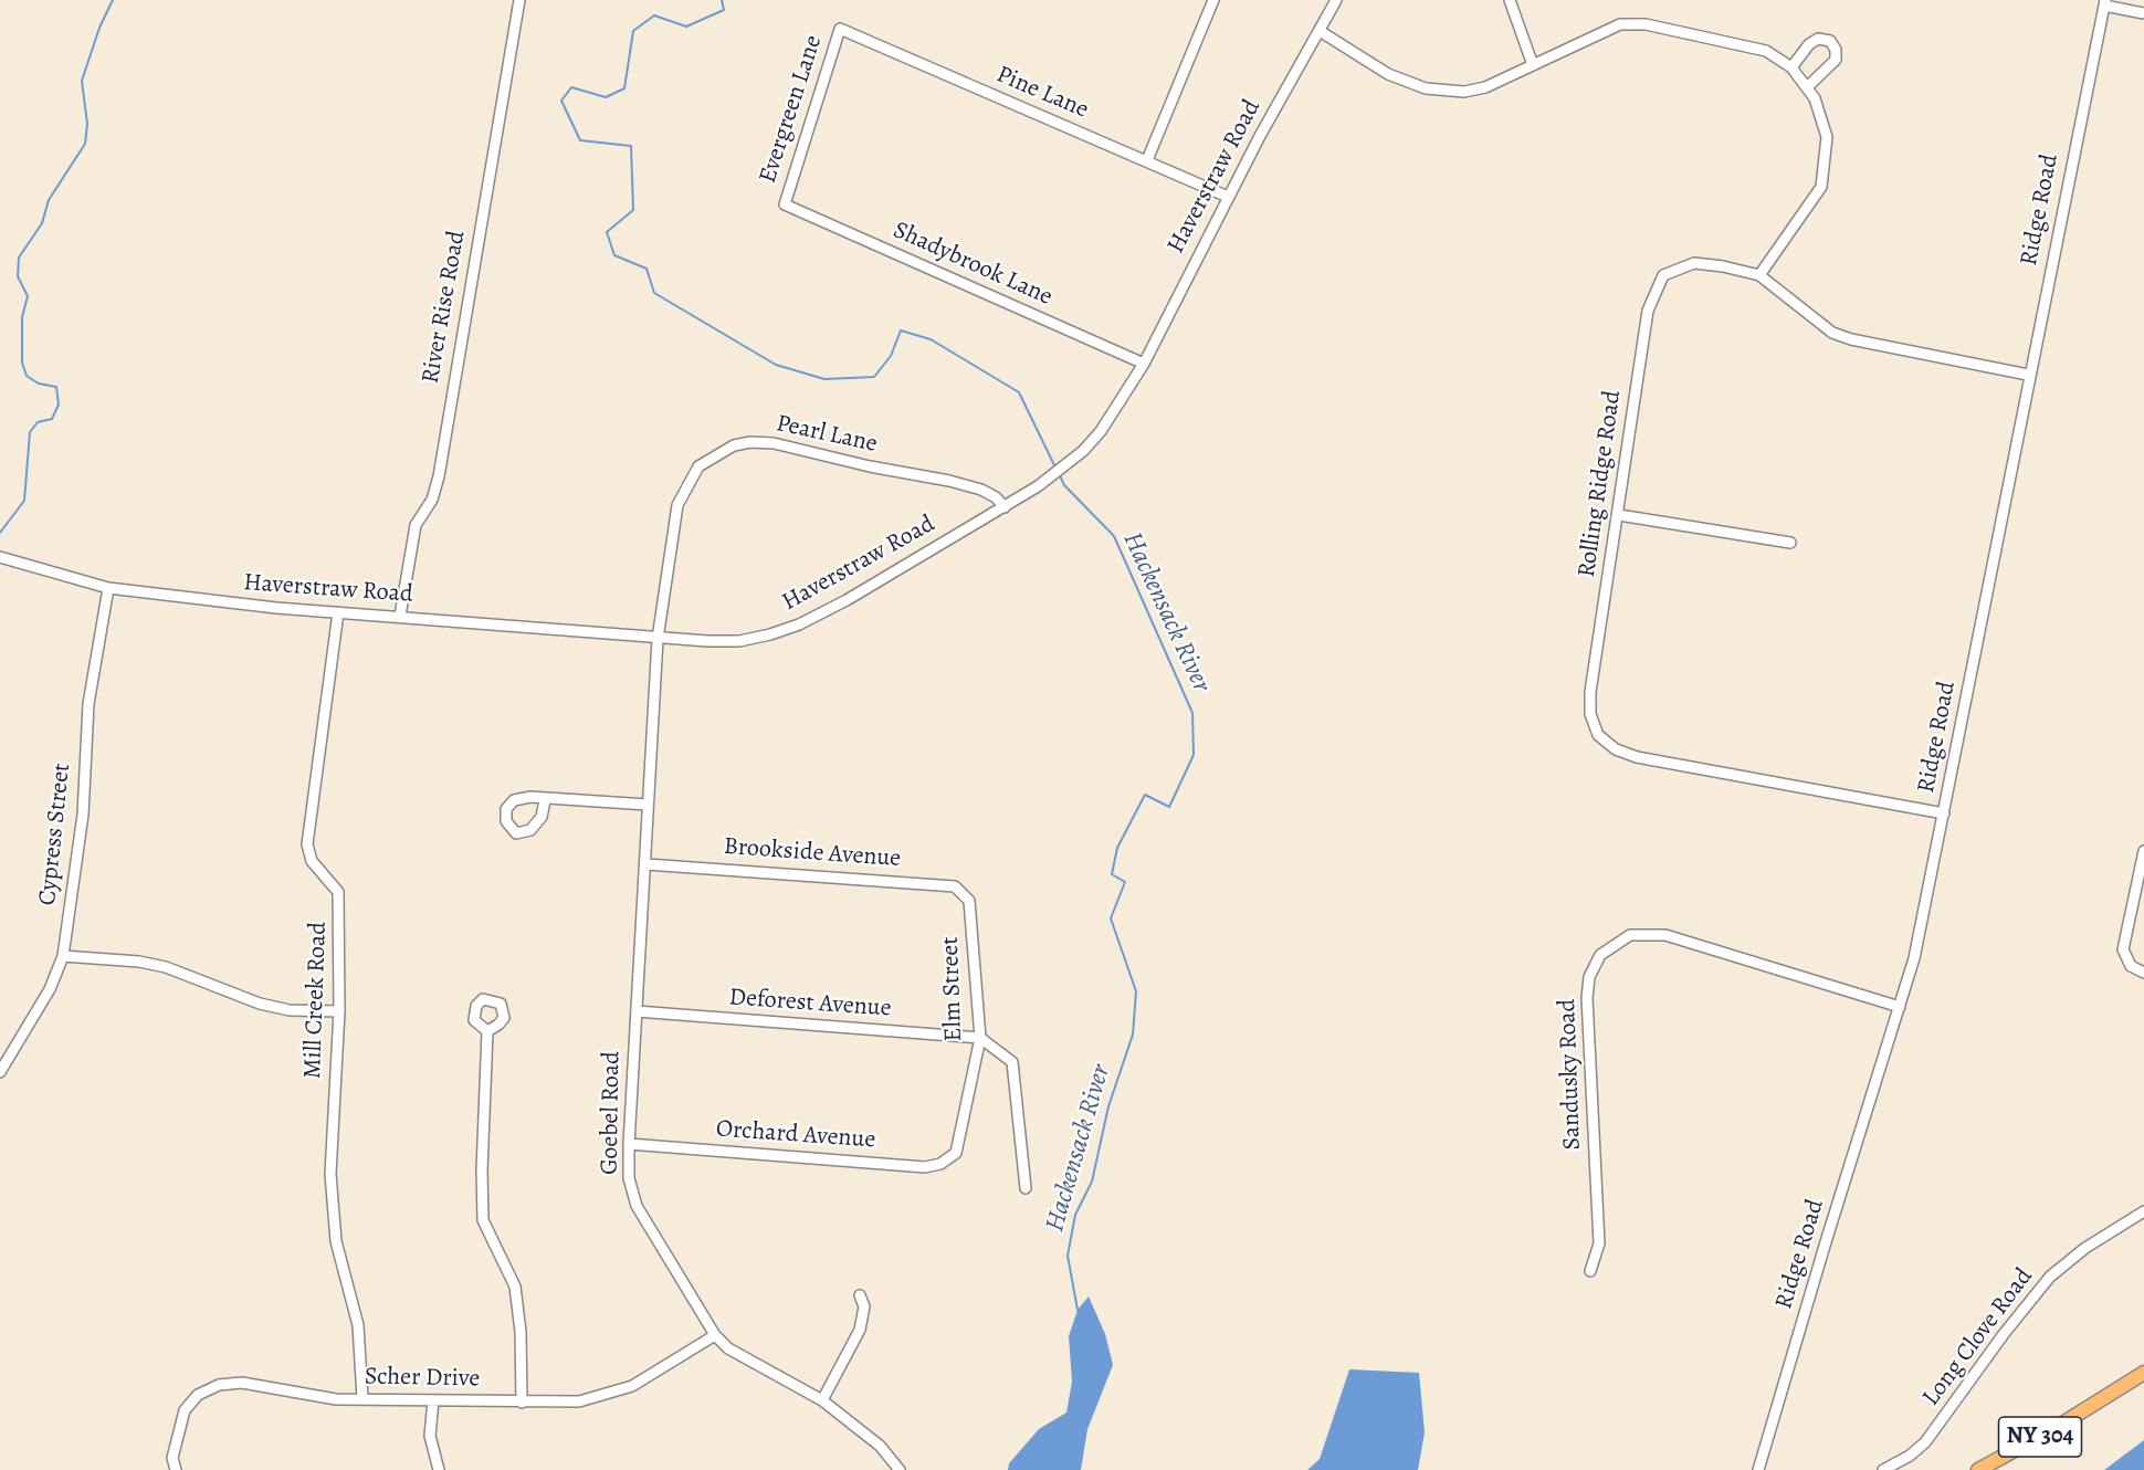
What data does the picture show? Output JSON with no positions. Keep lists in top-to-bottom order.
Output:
{
  "streets": {
    "main road": ["NY 304"],
    "street": [
      "Pine Lane",
      "Evergreen Lane",
      "Haverstraw Road",
      "Ridge Road",
      "Shadybrook Lane",
      "River Rise Road",
      "Pearl Lane",
      "Rolling Ridge Road",
      "Cypress Street",
      "Brookside Avenue",
      "Elm Street",
      "Mill Creek Road",
      "Deforest Avenue",
      "Sandusky Road",
      "Goebel Road",
      "Orchard Avenue",
      "Long Clove Road",
      "Scher Drive"
    ]
  },
  "crossings": [
    ["Pine Lane", "Evergreen Lane"],
    ["Pine Lane", "Haverstraw Road"],
    ["Evergreen Lane", "Shadybrook Lane"],
    ["Haverstraw Road", "Shadybrook Lane"],
    ["Haverstraw Road", "River Rise Road"],
    ["Haverstraw Road", "Pearl Lane"],
    ["Haverstraw Road", "Cypress Street"],
    ["Haverstraw Road", "Mill Creek Road"],
    ["Haverstraw Road", "Goebel Road"],
    ["Ridge Road", "Rolling Ridge Road"],
    ["Ridge Road", "Sandusky Road"],
    ["Pearl Lane", "Goebel Road"],
    ["Brookside Avenue", "Elm Street"],
    ["Brookside Avenue", "Goebel Road"],
    ["Elm Street", "Deforest Avenue"],
    ["Elm Street", "Orchard Avenue"],
    ["Mill Creek Road", "Scher Drive"],
    ["Deforest Avenue", "Goebel Road"],
    ["Goebel Road", "Orchard Avenue"],
    ["Goebel Road", "Scher Drive"]
  ],
  "water": ["Hackensack River"]
}
